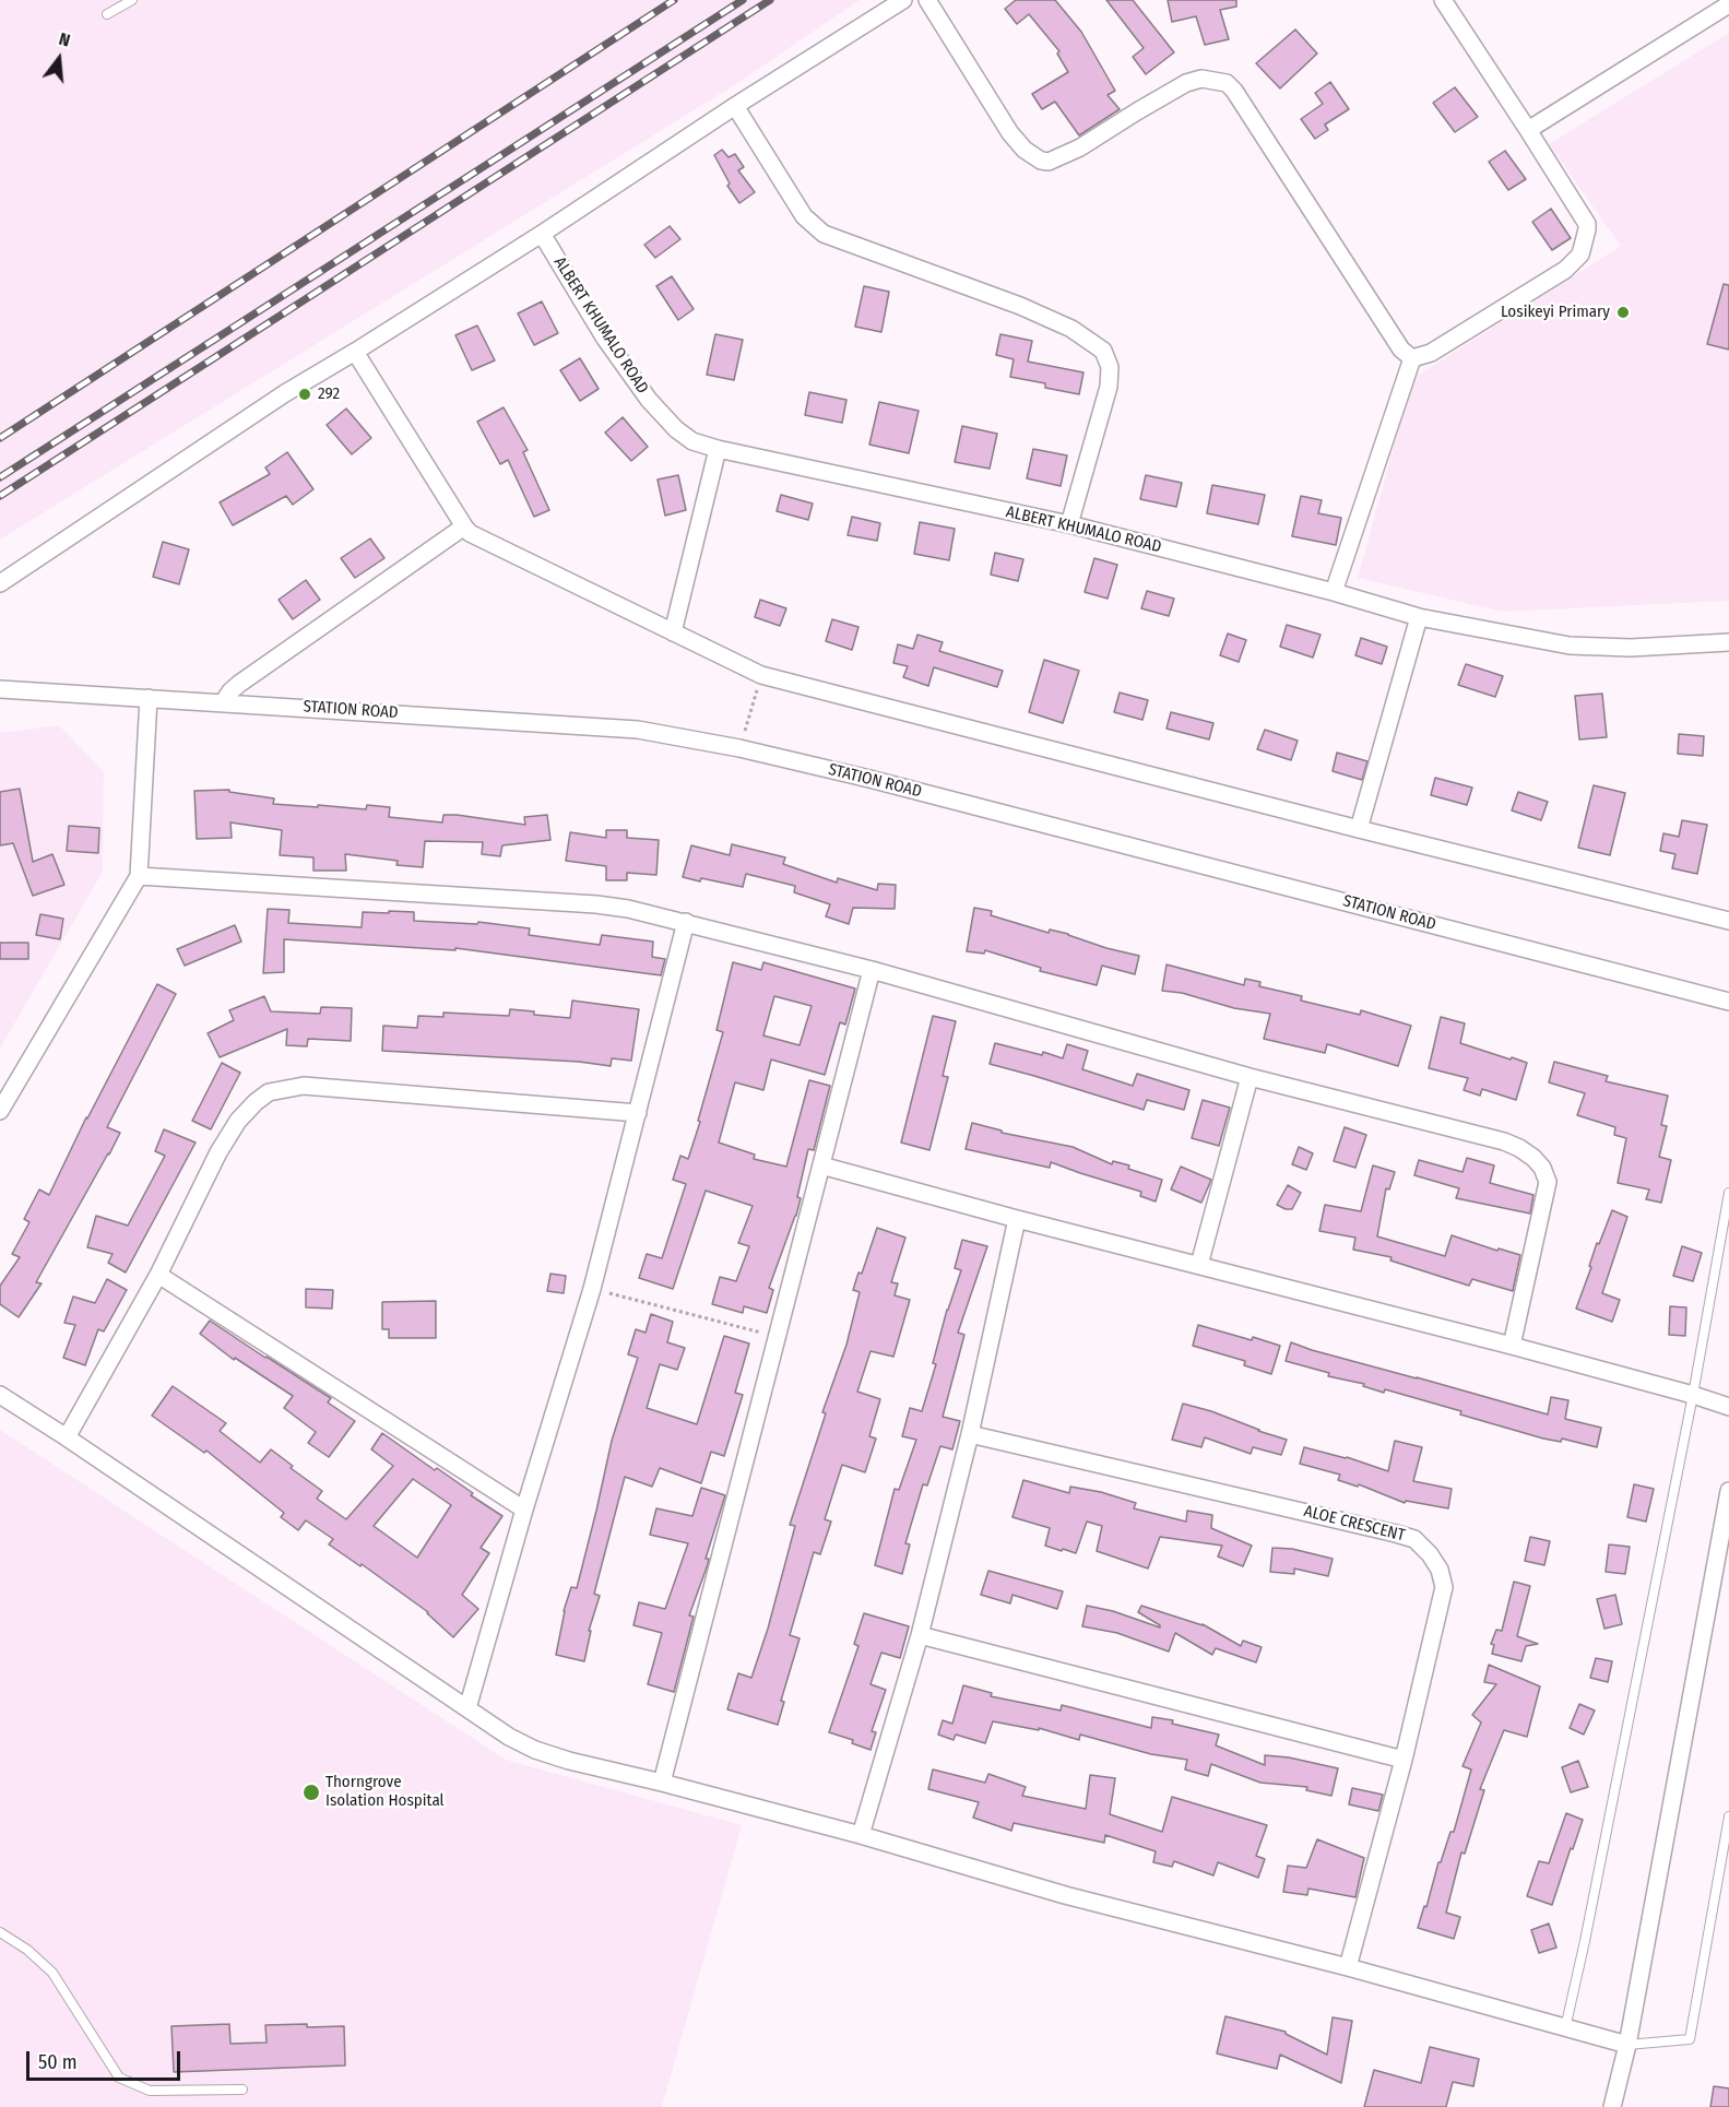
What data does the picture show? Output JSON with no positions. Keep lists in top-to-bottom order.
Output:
{
  "streets": {
    "street": ["ALBERT KHUMALO ROAD", "STATION ROAD", "ALOE CRESCENT"]
  },
  "places": ["Losikeyi Primary", "292", "Thorngrove Isolation Hospital"],
  "scale_bar": "50 m",
  "north": "top"
}
